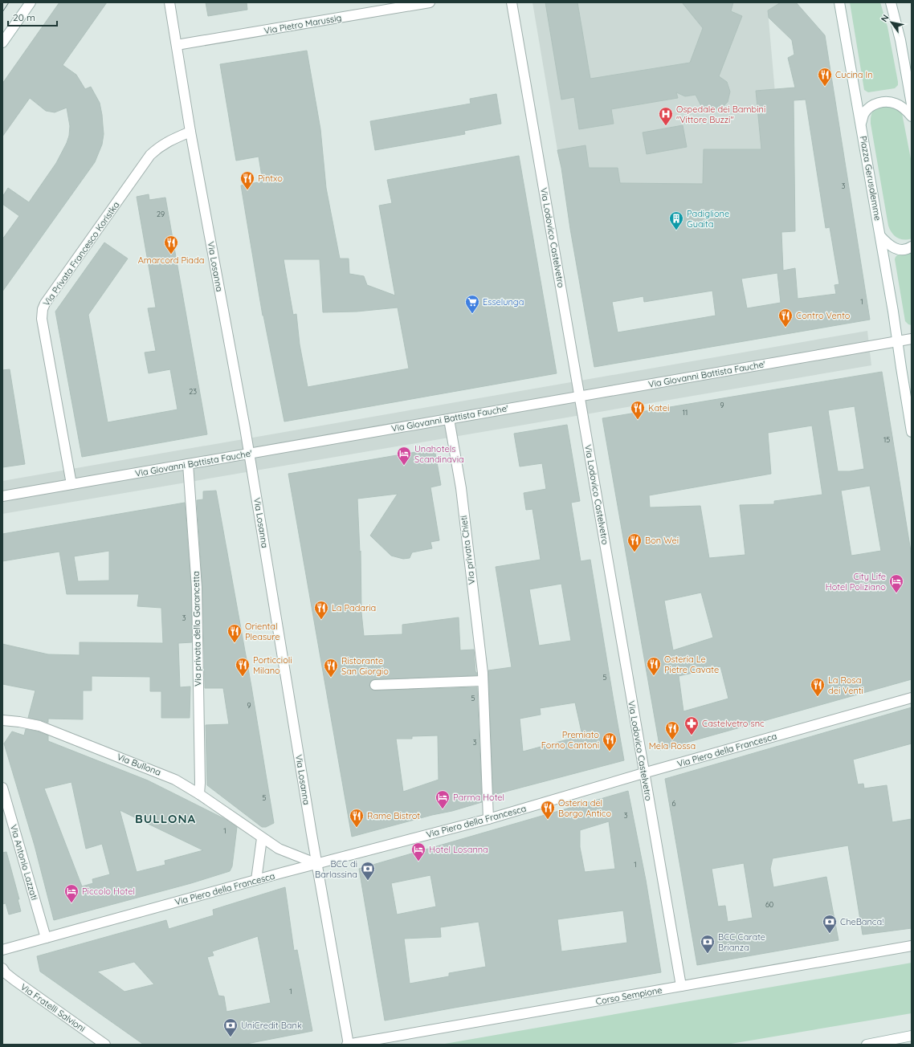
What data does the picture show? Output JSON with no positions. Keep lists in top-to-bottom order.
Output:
{
  "streets": {
    "street": [
      "Via Pietro Marussig",
      "Piazza Gerusalemme",
      "Via Lodovico Castelvetro",
      "Via Privata Francesco Koristka",
      "Via Losanna",
      "Via Giovanni Battista Fauche'",
      "Via privata Chieti",
      "Via privata della Garancetta",
      "Via Piero della Francesca",
      "Via Bullona",
      "Via Antonio Lazzati",
      "Corso Sempione",
      "Via Fratelli Salvioni"
    ]
  },
  "crossings": [
    ["Via Pietro Marussig", "Via Losanna"],
    ["Piazza Gerusalemme", "Via Giovanni Battista Fauche'"],
    ["Via Lodovico Castelvetro", "Via Giovanni Battista Fauche'"],
    ["Via Lodovico Castelvetro", "Via Piero della Francesca"],
    ["Via Lodovico Castelvetro", "Corso Sempione"],
    ["Via Privata Francesco Koristka", "Via Losanna"],
    ["Via Privata Francesco Koristka", "Via Giovanni Battista Fauche'"],
    ["Via Losanna", "Via Giovanni Battista Fauche'"],
    ["Via Losanna", "Via Piero della Francesca"],
    ["Via Losanna", "Via Bullona"],
    ["Via Losanna", "Corso Sempione"],
    ["Via Giovanni Battista Fauche'", "Via privata Chieti"],
    ["Via Giovanni Battista Fauche'", "Via privata della Garancetta"],
    ["Via privata Chieti", "Via Piero della Francesca"],
    ["Via privata della Garancetta", "Via Bullona"],
    ["Via Piero della Francesca", "Via Bullona"],
    ["Via Piero della Francesca", "Via Antonio Lazzati"]
  ],
  "districts": ["BULLONA"],
  "places": {
    "restaurant": [
      "Cucina In",
      "Pintxo",
      "Amarcord Piada",
      "Contro Vento",
      "Katei",
      "Bon Wei",
      "La Padaria",
      "Oriental Pleasure",
      "Osteria Le Pietre Cavate",
      "Porticcioli Milano",
      "Ristorante San Giorgio",
      "La Rosa dei Venti",
      "Mela Rossa",
      "Premiato Forno Cantoni",
      "Osteria del Borgo Antico",
      "Rame Bistrot"
    ],
    "hospital": ["Ospedale dei Bambini \"Vittore Buzzi\""],
    "building": ["Padiglione Guaita"],
    "supermarket": ["Esselunga"],
    "hotel": [
      "Unahotels Scandinavia",
      "City Life Hotel Poliziano",
      "Parma Hotel",
      "Hotel Losanna",
      "Piccolo Hotel"
    ],
    "pharmacy": ["Castelvetro snc"],
    "bank": [
      "BCC di Barlassina",
      "CheBanca!",
      "BCC Carate Brianza",
      "UniCredit Bank"
    ]
  },
  "house_numbers": [
    "3",
    "29",
    "1",
    "23",
    "9",
    "11",
    "15",
    "3",
    "5",
    "5",
    "9",
    "3",
    "5",
    "6",
    "3",
    "1",
    "1",
    "60",
    "1"
  ],
  "scale_bar": "20 m",
  "north": "top left"
}
